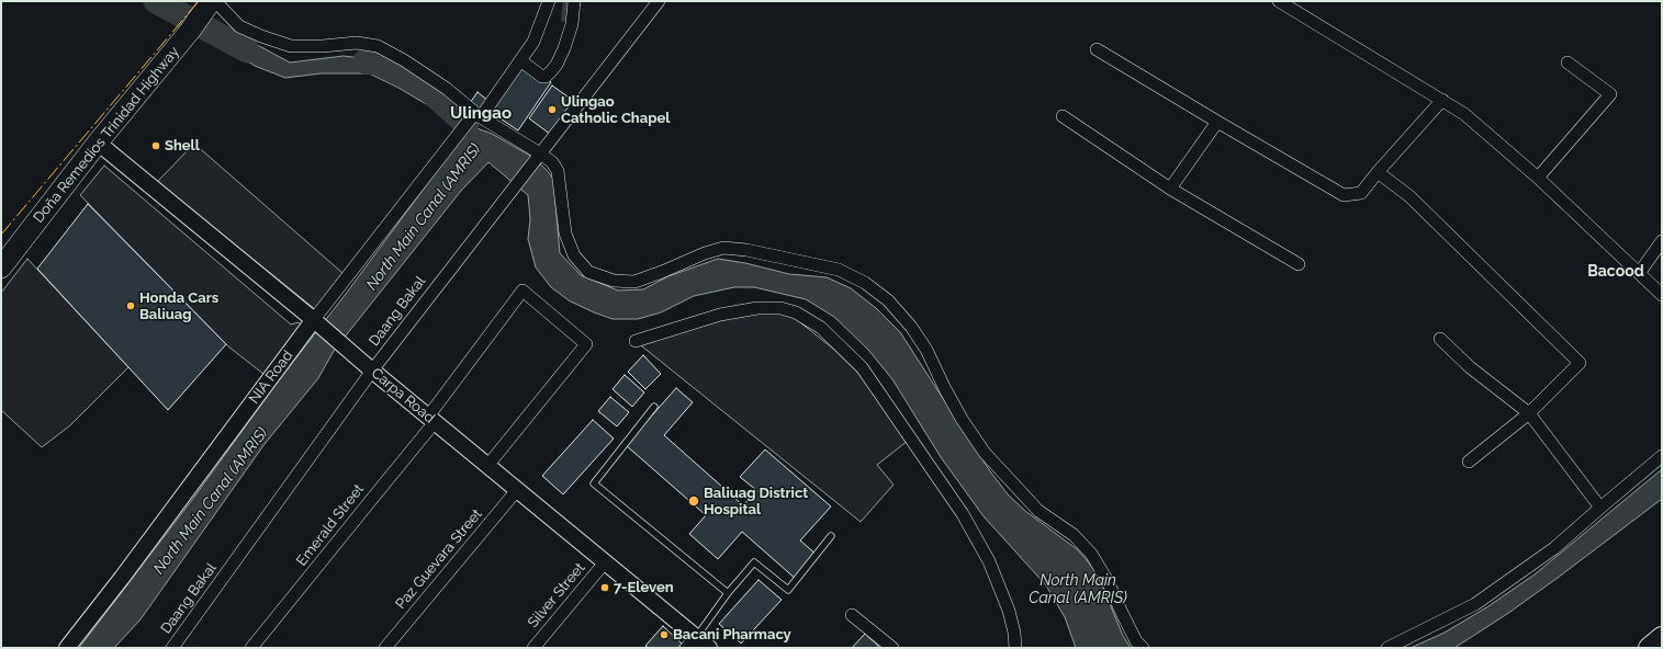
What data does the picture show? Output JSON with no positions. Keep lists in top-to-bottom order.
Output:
{
  "streets": {
    "highway": ["Doña Remedios Trinidad Highway"],
    "street": [
      "Daang Bakal",
      "NIA Road",
      "Carpa Road",
      "Emerald Street",
      "Paz Guevara Street",
      "Silver Street"
    ]
  },
  "crossings": [
    ["Doña Remedios Trinidad Highway", "Carpa Road"],
    ["Daang Bakal", "Carpa Road"],
    ["NIA Road", "Carpa Road"],
    ["Carpa Road", "Emerald Street"],
    ["Carpa Road", "Paz Guevara Street"],
    ["Carpa Road", "Silver Street"]
  ],
  "districts": ["Ulingao", "Bacood"],
  "water": ["North Main Canal (AMRIS)"],
  "places": [
    "Ulingao Catholic Chapel",
    "Shell",
    "Honda Cars Baliuag",
    "Baliuag District Hospital",
    "7-Eleven",
    "Bacani Pharmacy"
  ]
}
